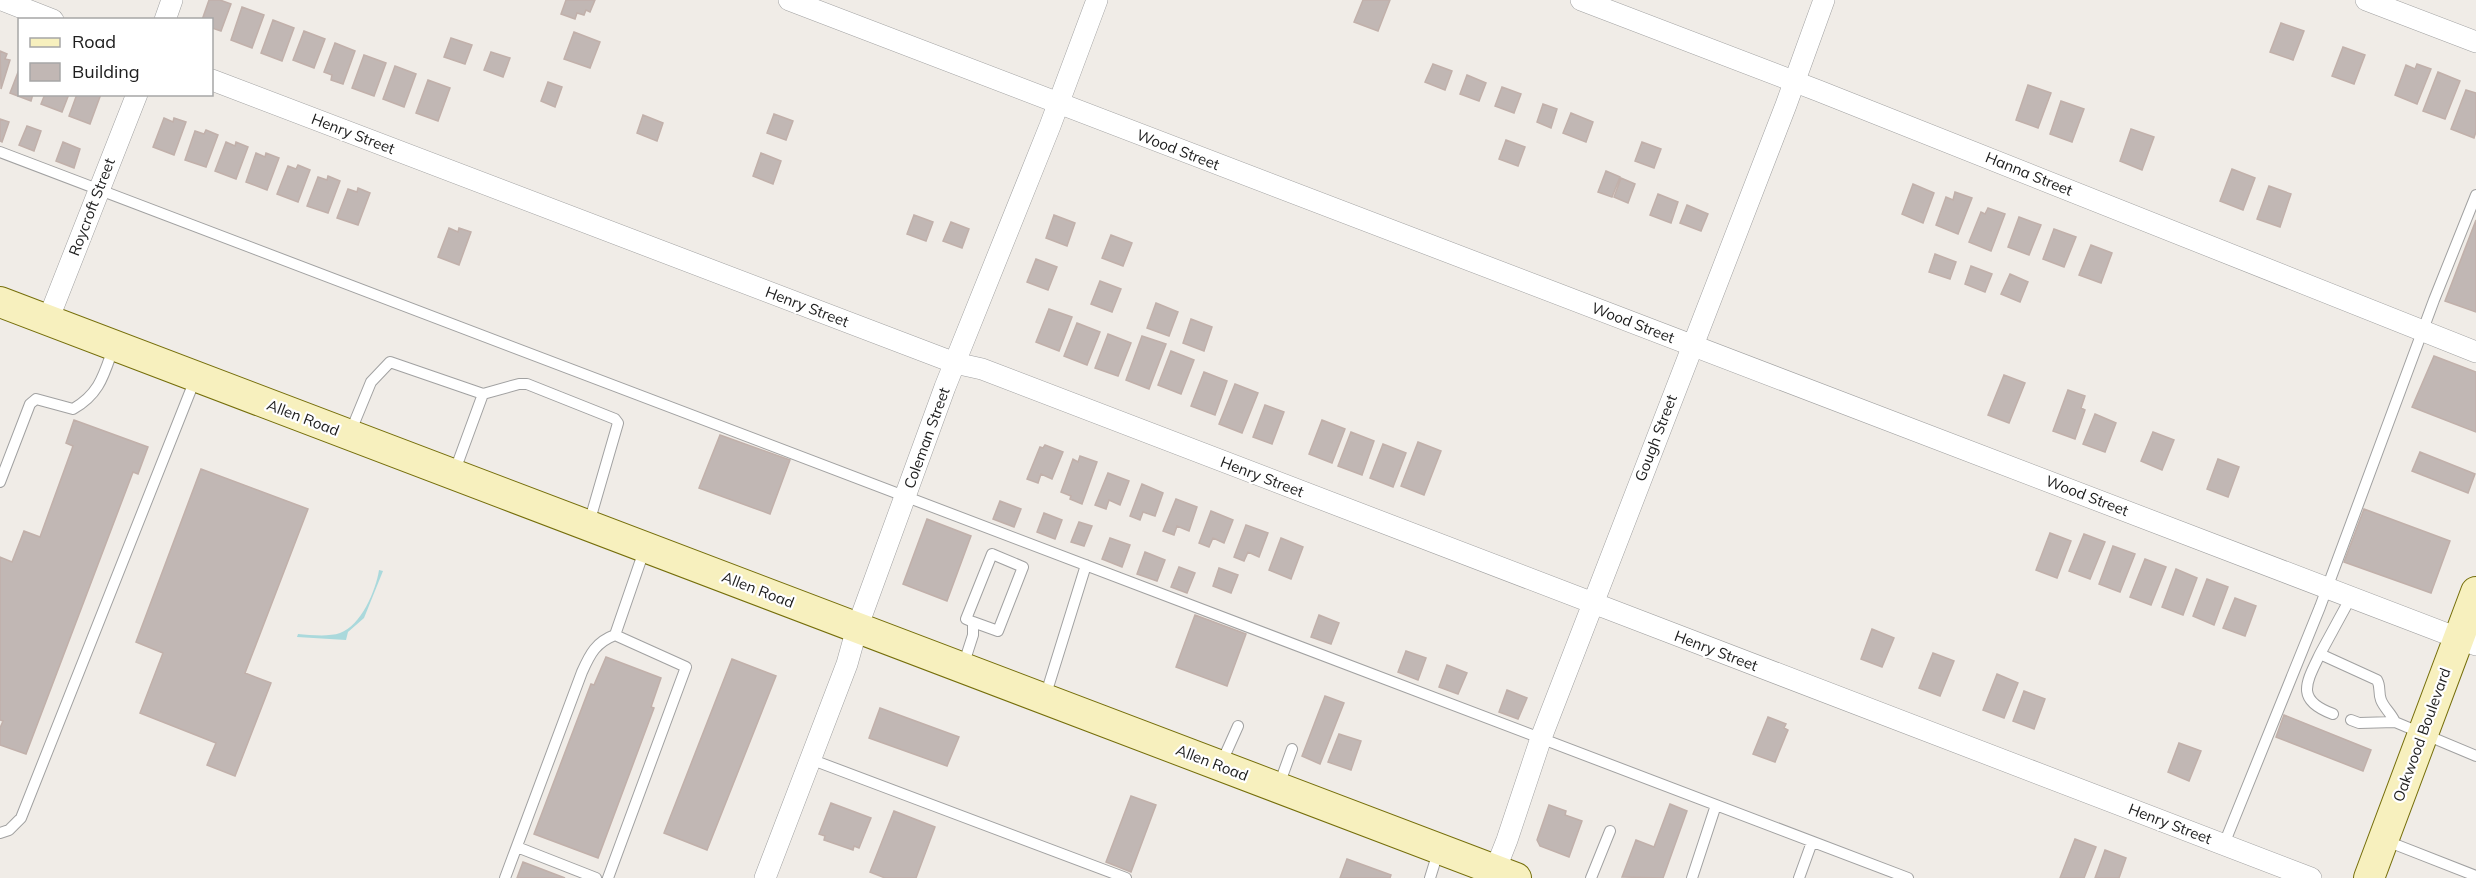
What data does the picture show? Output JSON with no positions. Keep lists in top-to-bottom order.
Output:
{
  "streets": {
    "main road": ["Allen Road", "Oakwood Boulevard"],
    "street": [
      "Henry Street",
      "Wood Street",
      "Hanna Street",
      "Roycroft Street",
      "Coleman Street",
      "Gough Street"
    ]
  },
  "crossings": [
    ["Henry Street", "Coleman Street"],
    ["Henry Street", "Gough Street"],
    ["Wood Street", "Coleman Street"],
    ["Wood Street", "Gough Street"],
    ["Wood Street", "Oakwood Boulevard"],
    ["Hanna Street", "Gough Street"],
    ["Roycroft Street", "Allen Road"],
    ["Allen Road", "Coleman Street"],
    ["Allen Road", "Gough Street"]
  ],
  "legend": ["Road", "Building"]
}
